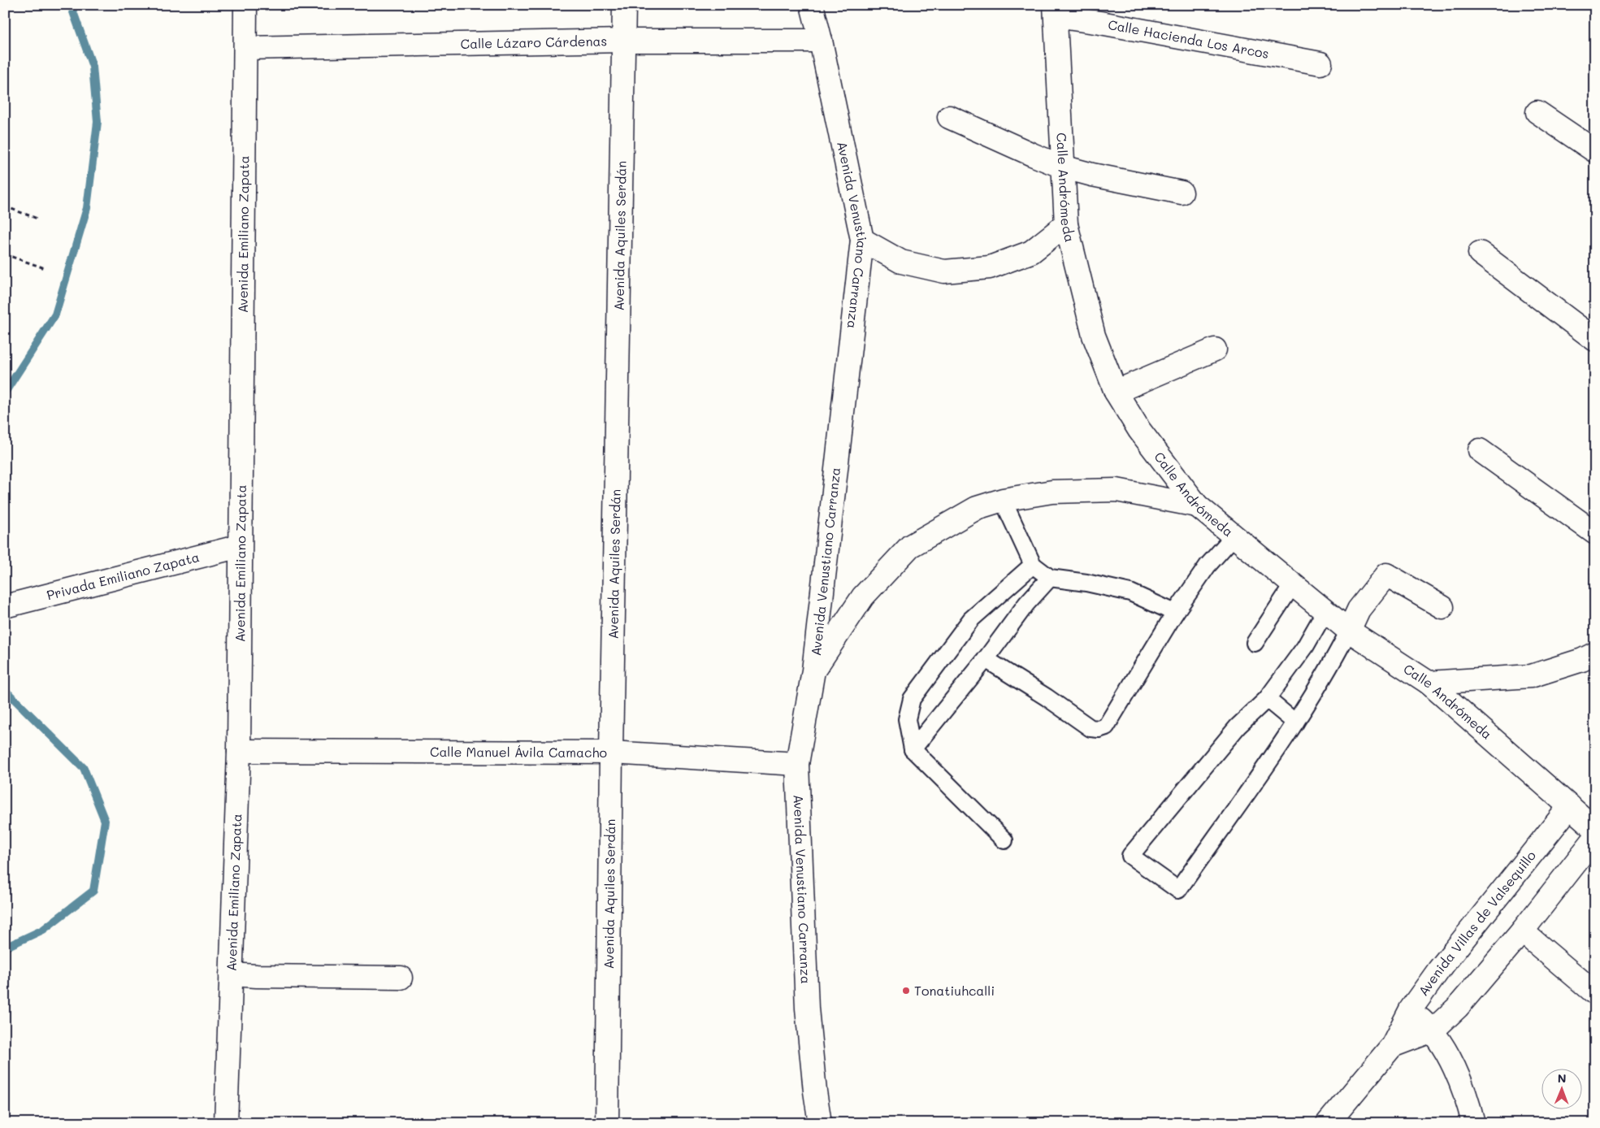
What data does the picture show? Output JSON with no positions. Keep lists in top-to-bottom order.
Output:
{
  "streets": {
    "street": [
      "Calle Hacienda Los Arcos",
      "Calle Lázaro Cárdenas",
      "Calle Andrómeda",
      "Avenida Emiliano Zapata",
      "Avenida Aquiles Serdán",
      "Avenida Venustiano Carranza",
      "Privada Emiliano Zapata",
      "Calle Manuel Ávila Camacho",
      "Avenida Villas de Valsequillo"
    ]
  },
  "crossings": [
    ["Calle Hacienda Los Arcos", "Calle Andrómeda"],
    ["Calle Lázaro Cárdenas", "Avenida Emiliano Zapata"],
    ["Calle Lázaro Cárdenas", "Avenida Aquiles Serdán"],
    ["Calle Lázaro Cárdenas", "Avenida Venustiano Carranza"],
    ["Calle Andrómeda", "Avenida Villas de Valsequillo"],
    ["Avenida Emiliano Zapata", "Privada Emiliano Zapata"],
    ["Avenida Emiliano Zapata", "Calle Manuel Ávila Camacho"],
    ["Avenida Aquiles Serdán", "Calle Manuel Ávila Camacho"],
    ["Avenida Venustiano Carranza", "Calle Manuel Ávila Camacho"]
  ],
  "places": ["Tonatiuhcalli"],
  "north": "top"
}
